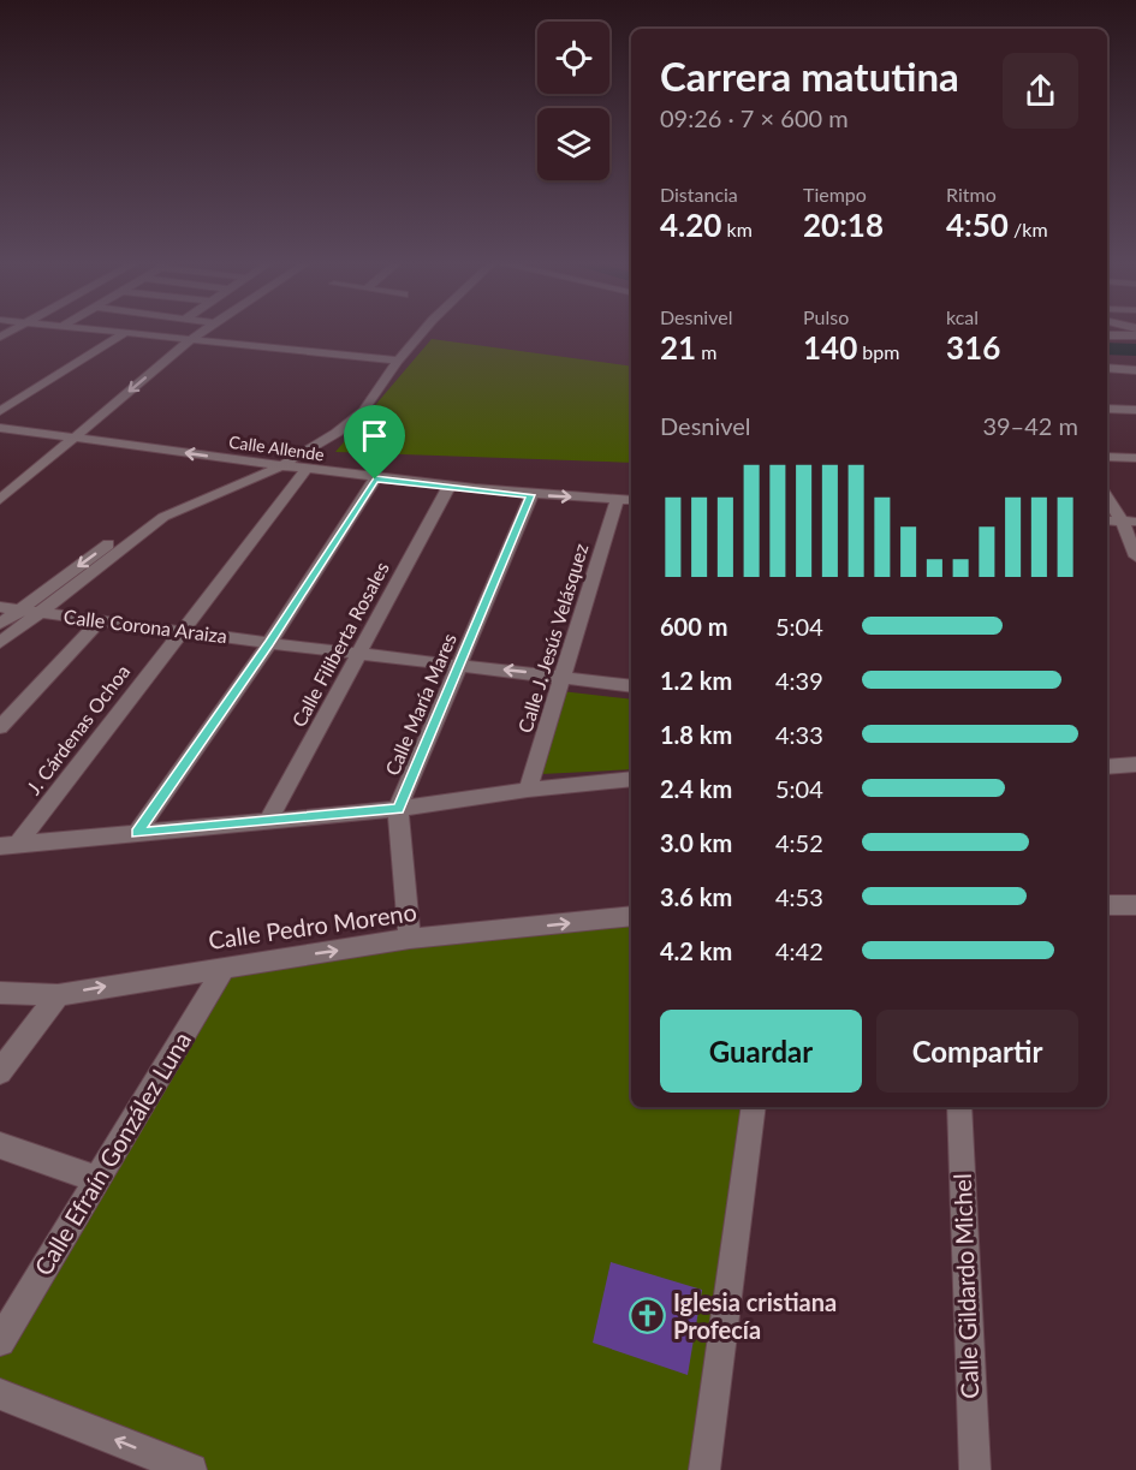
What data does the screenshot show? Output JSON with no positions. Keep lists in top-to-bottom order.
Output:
{
  "streets": {
    "street": [
      "Calle Allende",
      "Calle Corona Araiza",
      "Calle J. Jesús Velásquez",
      "Calle Filiberta Rosales",
      "Calle María Mares",
      "J. Cárdenas Ochoa",
      "Calle Pedro Moreno",
      "Calle Efraín González Luna",
      "Calle Gildardo Michel"
    ]
  },
  "crossings": [
    ["Calle Allende", "Calle J. Jesús Velásquez"],
    ["Calle Allende", "Calle Filiberta Rosales"],
    ["Calle Allende", "Calle María Mares"],
    ["Calle Allende", "J. Cárdenas Ochoa"],
    ["Calle Corona Araiza", "Calle J. Jesús Velásquez"],
    ["Calle Corona Araiza", "Calle Filiberta Rosales"],
    ["Calle Corona Araiza", "Calle María Mares"],
    ["Calle Corona Araiza", "J. Cárdenas Ochoa"],
    ["Calle María Mares", "Calle Pedro Moreno"],
    ["Calle Pedro Moreno", "Calle Efraín González Luna"]
  ],
  "places": {
    "church": ["Iglesia cristiana Profecía"]
  },
  "page": {
    "heading": ["Carrera matutina", "09:26 · 7 × 600 m"],
    "stats": [
      ["Distancia", "4.20 km"],
      ["Tiempo", "20:18"],
      ["Ritmo", "4:50 /km"],
      ["Desnivel", "21 m"],
      ["Pulso", "140 bpm"],
      ["kcal", "316"]
    ],
    "chart": ["Desnivel", "39–42 m"],
    "list": [
      {
        "name": "600 m",
        "note": "5:04"
      },
      {
        "name": "1.2 km",
        "note": "4:39"
      },
      {
        "name": "1.8 km",
        "note": "4:33"
      },
      {
        "name": "2.4 km",
        "note": "5:04"
      },
      {
        "name": "3.0 km",
        "note": "4:52"
      },
      {
        "name": "3.6 km",
        "note": "4:53"
      },
      {
        "name": "4.2 km",
        "note": "4:42"
      }
    ],
    "buttons": ["Guardar", "Compartir"]
  }
}
